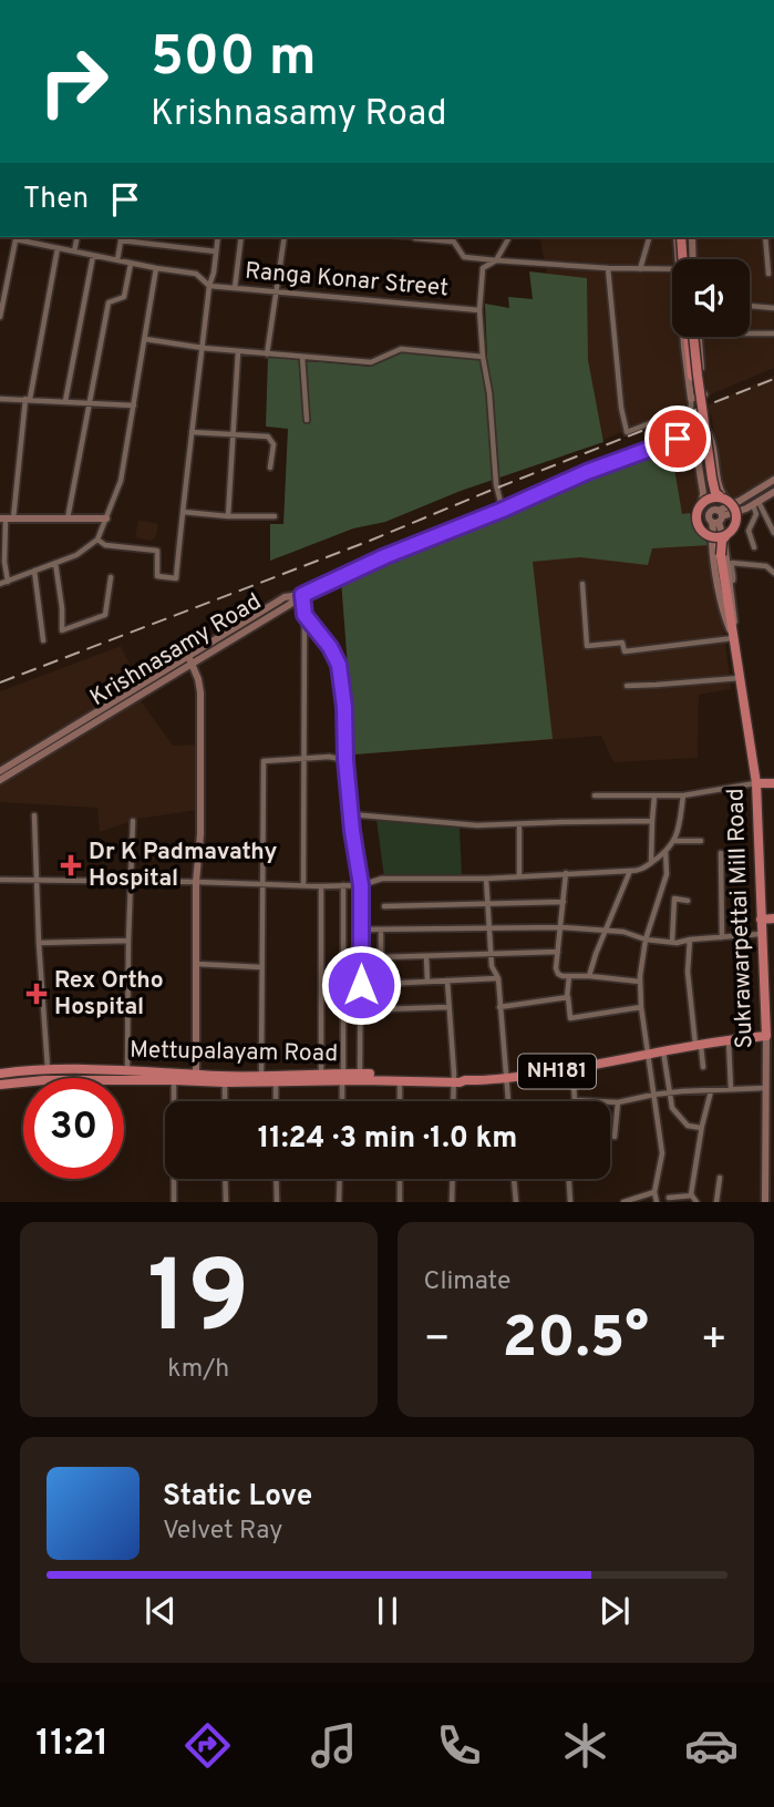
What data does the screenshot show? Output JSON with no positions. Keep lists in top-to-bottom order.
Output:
{
  "streets": {
    "highway": ["Sukrawarpettai Mill Road", "Mettupalayam Road", "NH181"],
    "main road": ["Krishnasamy Road"],
    "street": ["Ranga Konar Street"]
  },
  "crossings": [
    ["Sukrawarpettai Mill Road", "Mettupalayam Road"]
  ],
  "places": {
    "health": ["Dr K Padmavathy Hospital", "Rex Ortho Hospital"]
  },
  "page": {
    "turn": ["500 m", "Krishnasamy Road"],
    "then": "Then",
    "limit": "30",
    "trip": "11:24 · 3 min · 1.0 km",
    "tile": [
      ["19", "km/h"],
      "Climate"
    ],
    "heat": ["−", "20.5°", "+"],
    "song": ["Static Love", "Velvet Ray"],
    "tabs": "11:21"
  }
}
